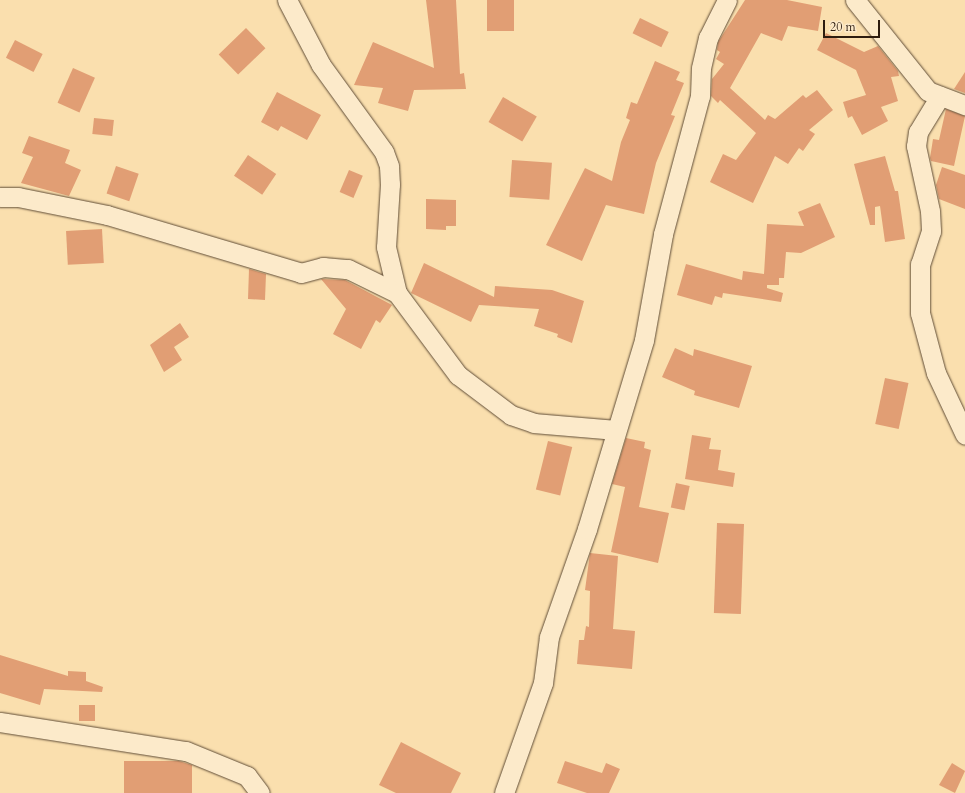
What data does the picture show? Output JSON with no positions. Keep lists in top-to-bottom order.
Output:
{
  "scale_bar": "20 m"
}
